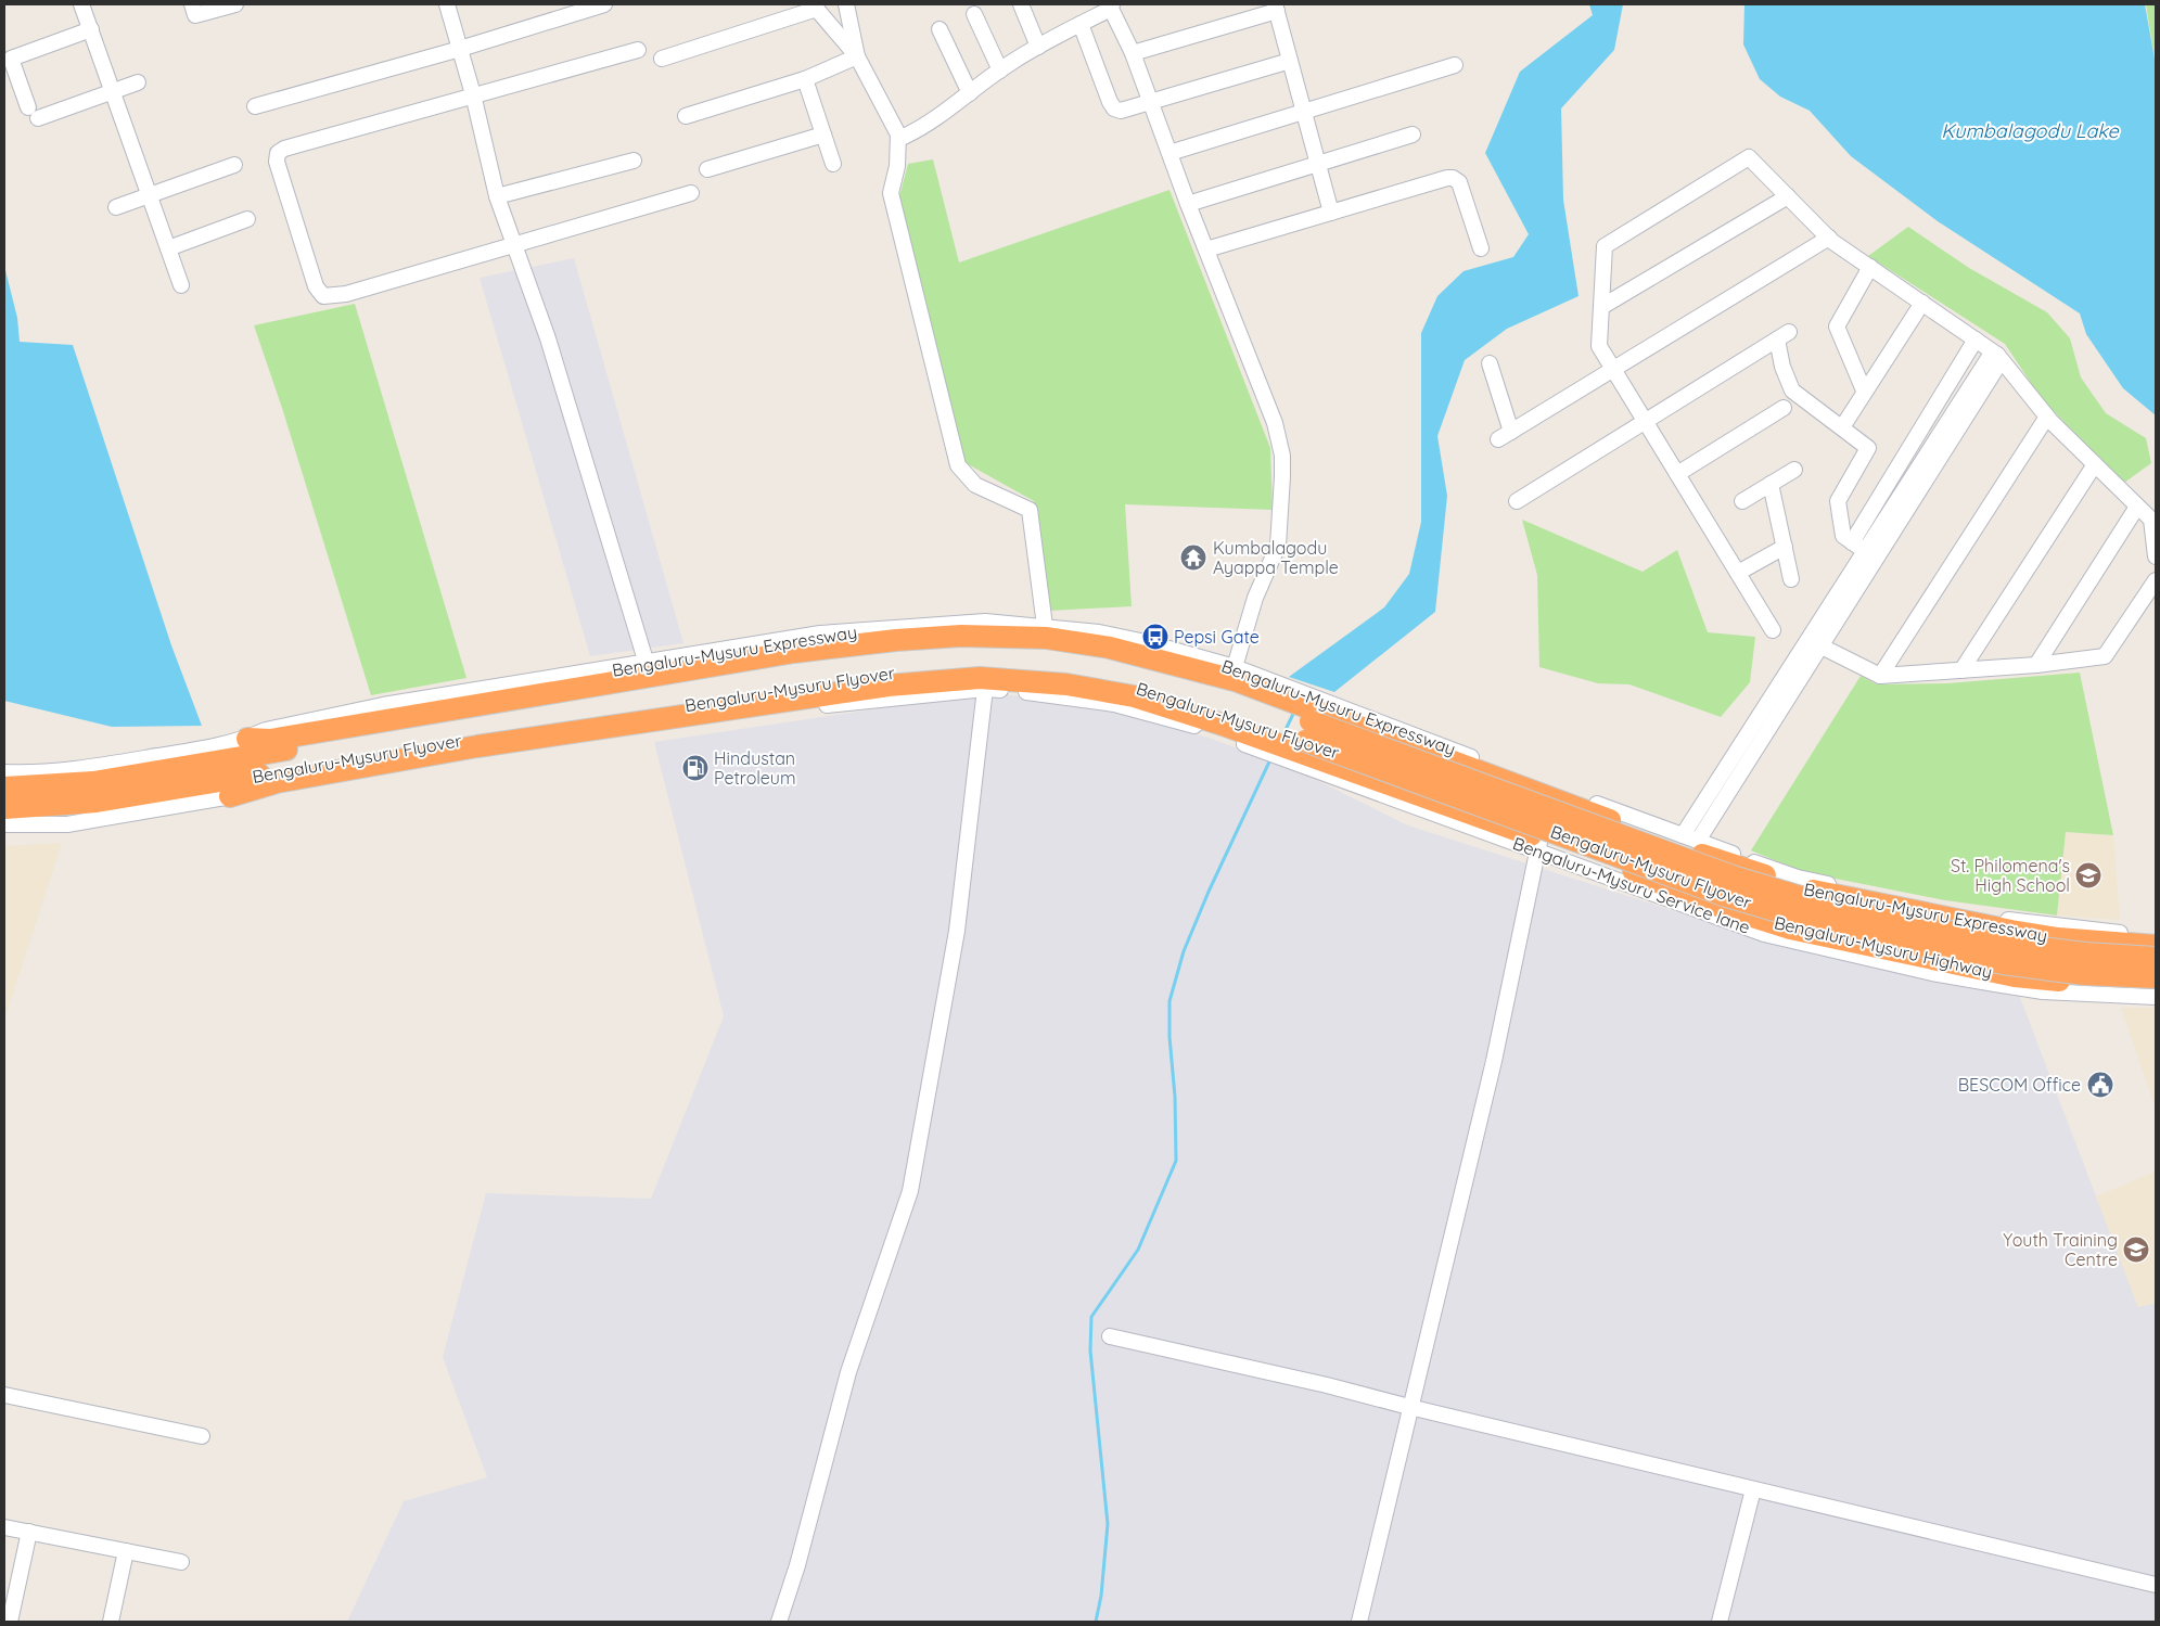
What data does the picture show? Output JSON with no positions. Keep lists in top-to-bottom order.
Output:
{
  "streets": {
    "highway": ["Bengaluru-Mysuru Expressway", "Bengaluru-Mysuru Flyover", "Bengaluru-Mysuru Highway"]
  },
  "crossings": [
    ["Bengaluru-Mysuru Expressway", "Bengaluru-Mysuru Flyover"]
  ],
  "water": ["Kumbalagodu Lake"],
  "places": {
    "temple": ["Kumbalagodu Ayappa Temple"],
    "bus stop": ["Pepsi Gate"],
    "fuel station": ["Hindustan Petroleum"],
    "school or university": ["St. Philomena's High School", "Youth Training Centre"],
    "public building": ["BESCOM Office"]
  }
}
